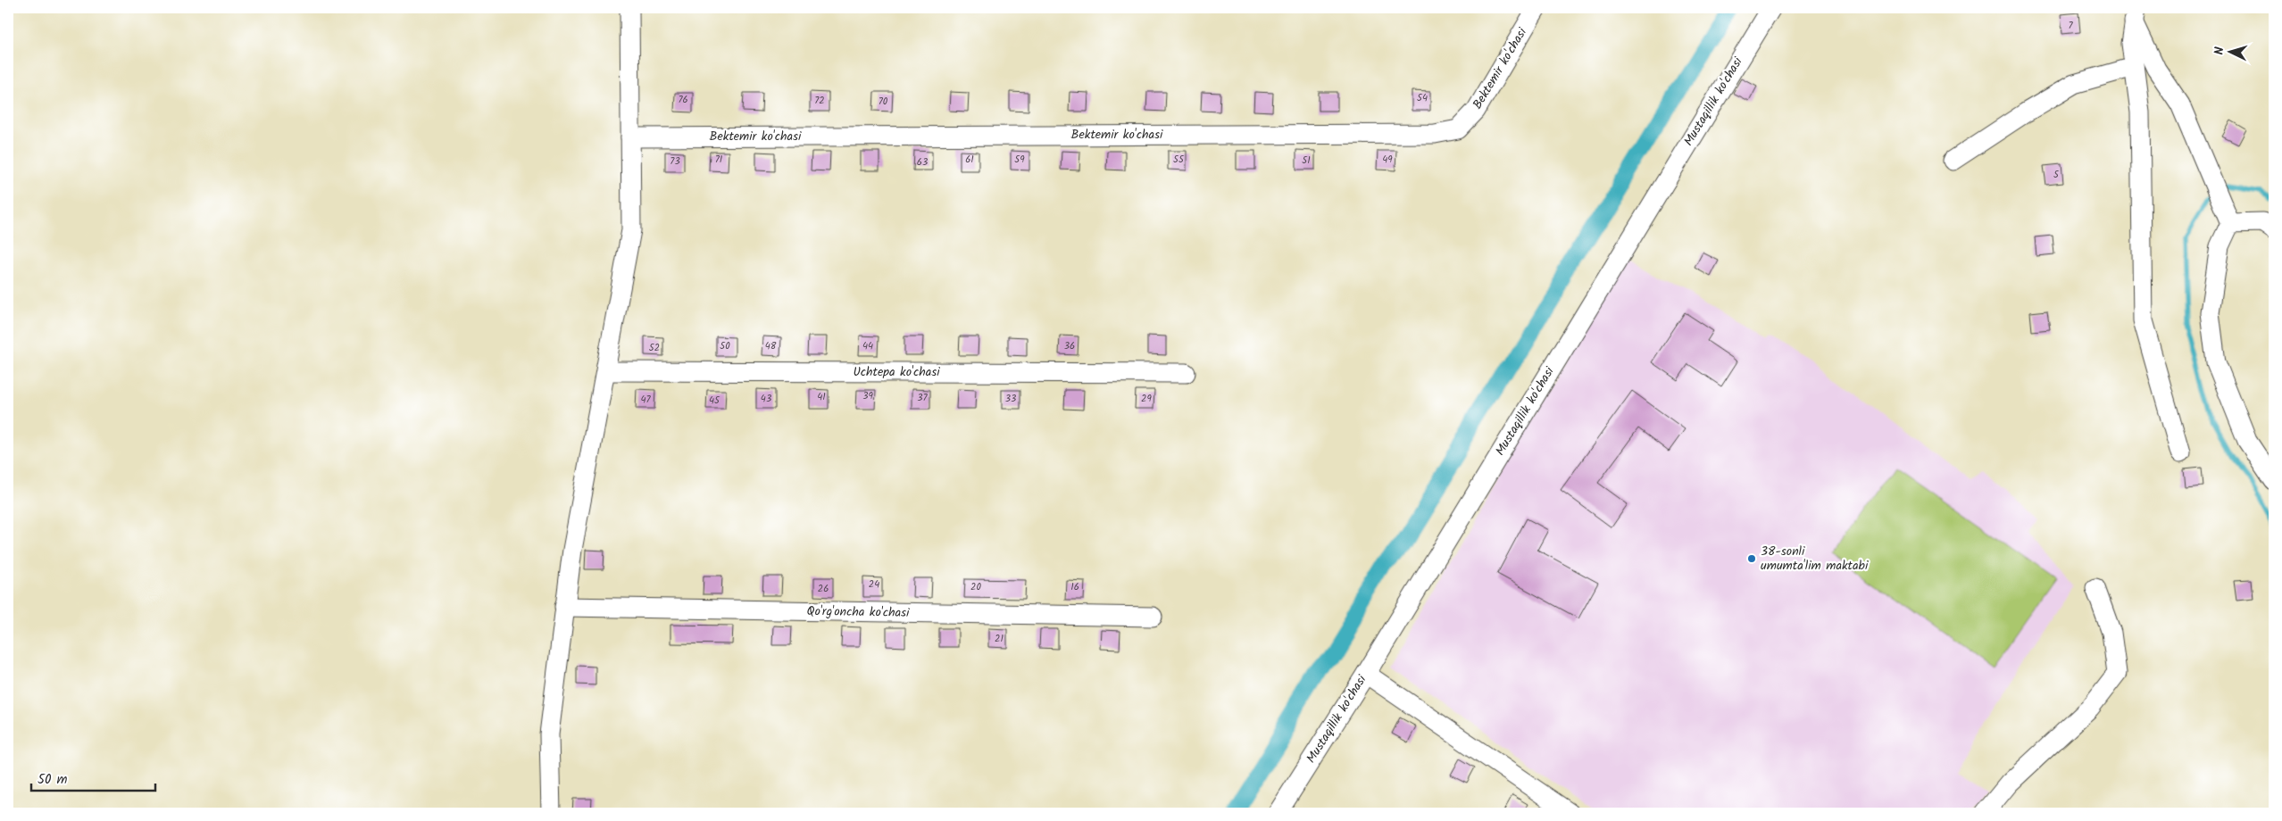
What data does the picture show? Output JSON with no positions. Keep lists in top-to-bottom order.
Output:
{
  "streets": {
    "street": [
      "Bektemir ko'chasi",
      "Mustaqillik ko'chasi",
      "Uchtepa ko'chasi",
      "Qo'rg'oncha ko'chasi"
    ]
  },
  "places": ["38-sonli umumta'lim maktabi"],
  "house_numbers": [
    "7",
    "54",
    "76",
    "72",
    "70",
    "71",
    "61",
    "59",
    "55",
    "49",
    "51",
    "73",
    "63",
    "5",
    "50",
    "48",
    "44",
    "36",
    "52",
    "39",
    "41",
    "37",
    "43",
    "33",
    "29",
    "47",
    "45",
    "24",
    "20",
    "16",
    "26",
    "21"
  ],
  "scale_bar": "50 m",
  "north": "left"
}
